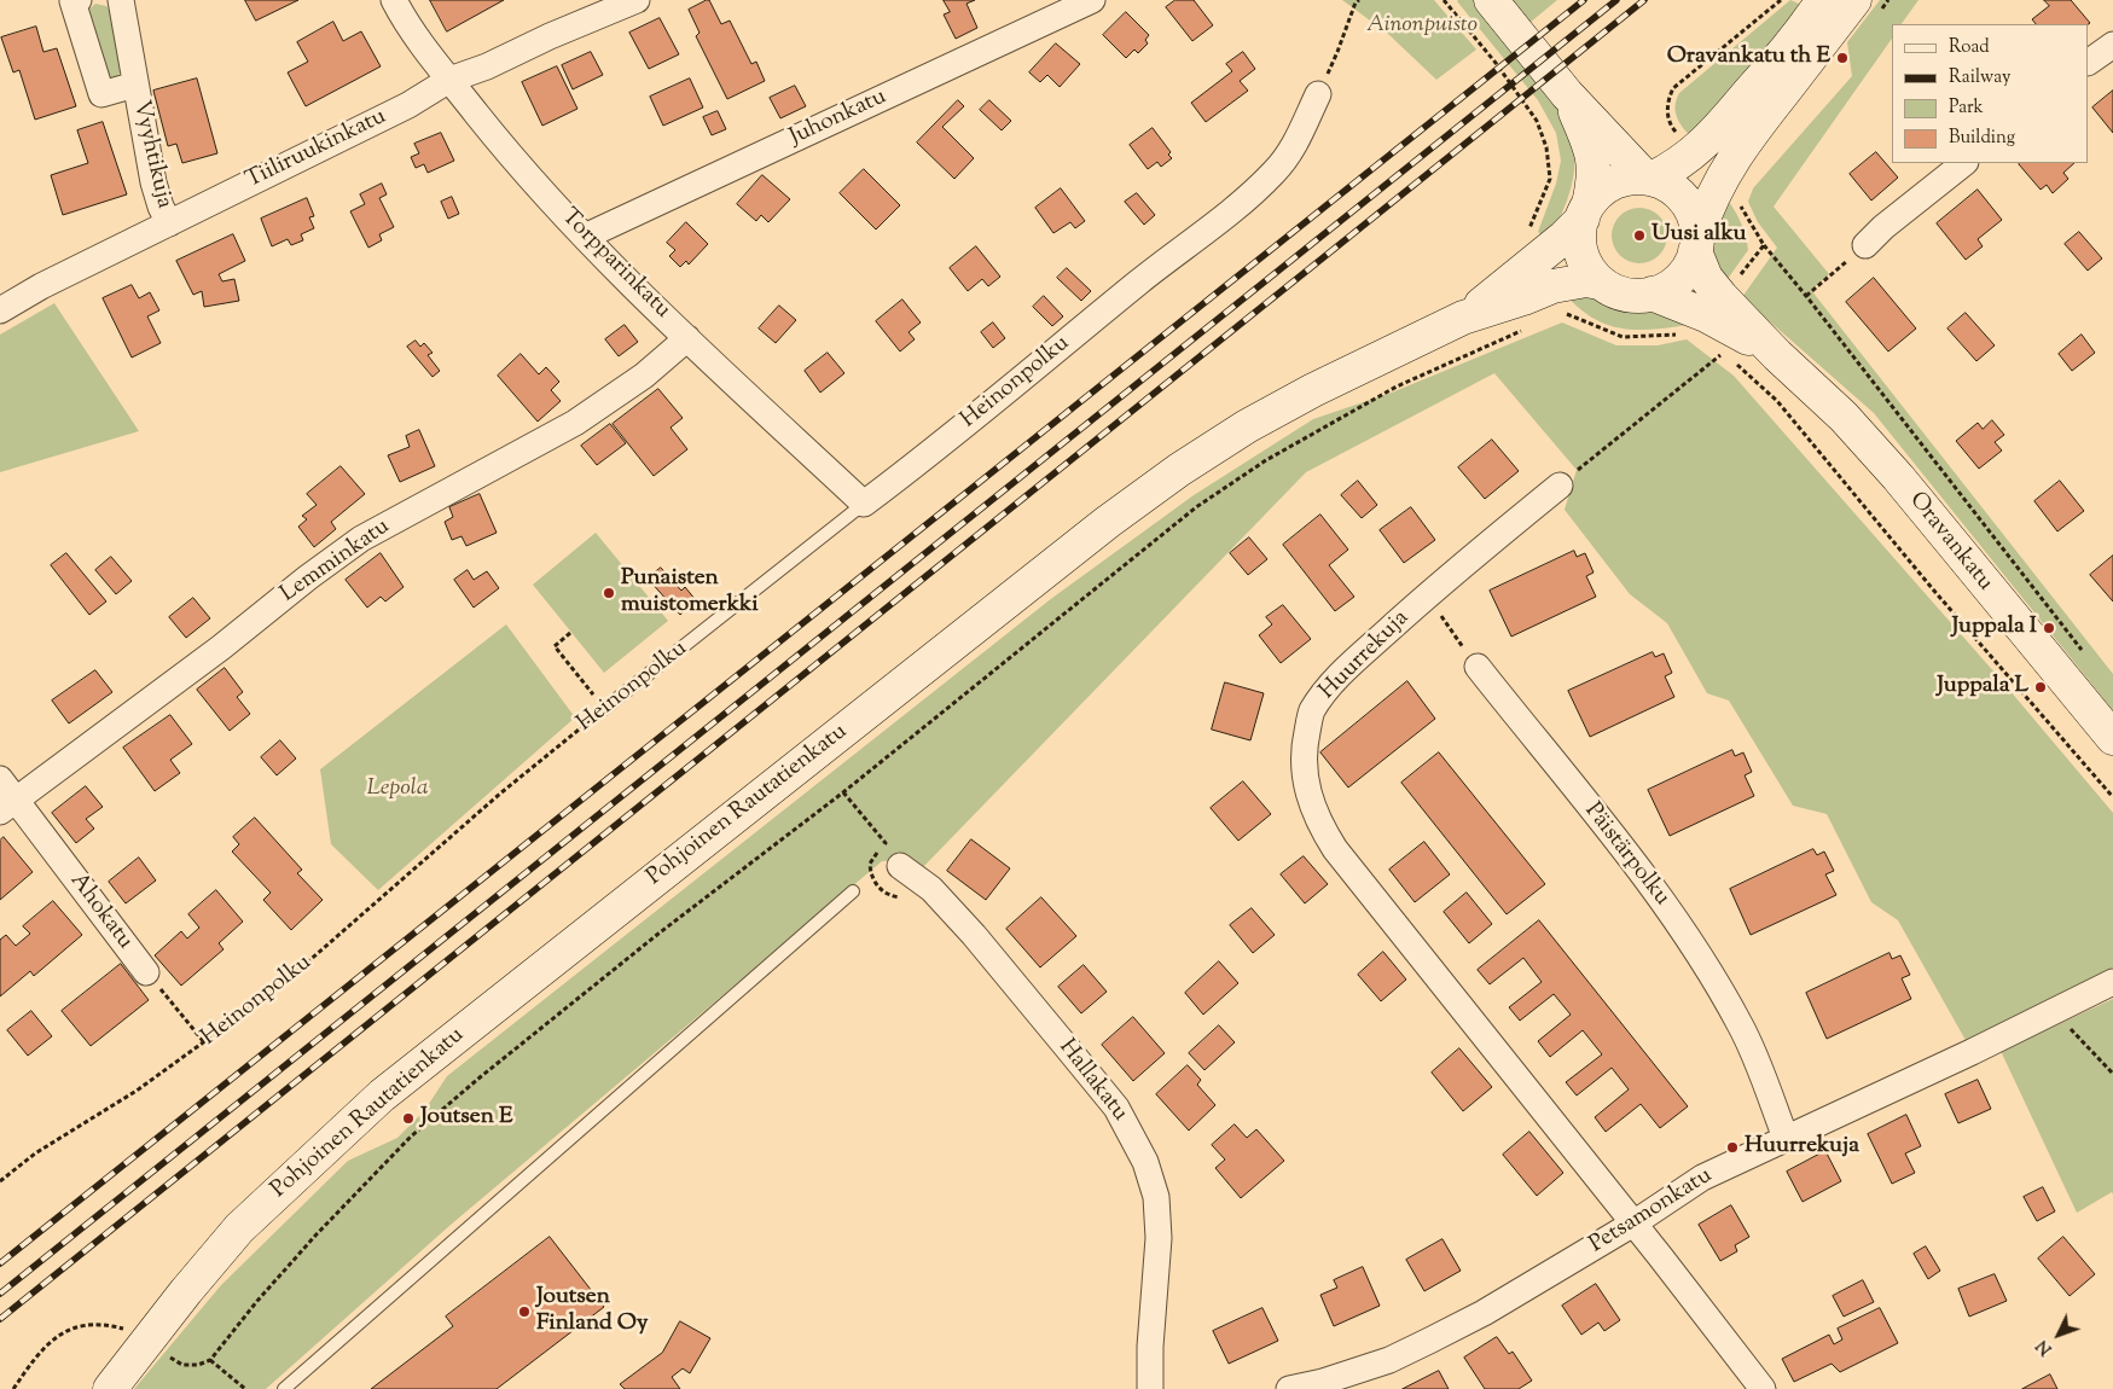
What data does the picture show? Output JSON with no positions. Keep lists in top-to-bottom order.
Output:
{
  "streets": {
    "street": [
      "Juhonkatu",
      "Tiiliruukinkatu",
      "Vyyhtikuja",
      "Torpparinkatu",
      "Heinonpolku",
      "Oravankatu",
      "Lemminkatu",
      "Huurrekuja",
      "Pohjoinen Rautatienkatu",
      "Päistärpolku",
      "Ahokatu",
      "Hallakatu",
      "Petsamonkatu"
    ]
  },
  "crossings": [
    ["Juhonkatu", "Torpparinkatu"],
    ["Tiiliruukinkatu", "Vyyhtikuja"],
    ["Tiiliruukinkatu", "Torpparinkatu"],
    ["Torpparinkatu", "Heinonpolku"],
    ["Torpparinkatu", "Lemminkatu"],
    ["Heinonpolku", "Ahokatu"],
    ["Oravankatu", "Pohjoinen Rautatienkatu"],
    ["Lemminkatu", "Ahokatu"],
    ["Huurrekuja", "Petsamonkatu"],
    ["Päistärpolku", "Petsamonkatu"]
  ],
  "parks": ["Ainonpuisto", "Lepola"],
  "places": [
    "Oravankatu th E",
    "Uusi alku",
    "Punaisten muistomerkki",
    "Juppala I",
    "Juppala L",
    "Joutsen E",
    "Huurrekuja",
    "Joutsen Finland Oy"
  ],
  "legend": [
    "Road",
    "Railway",
    "Park",
    "Building"
  ],
  "north": "bottom left"
}
